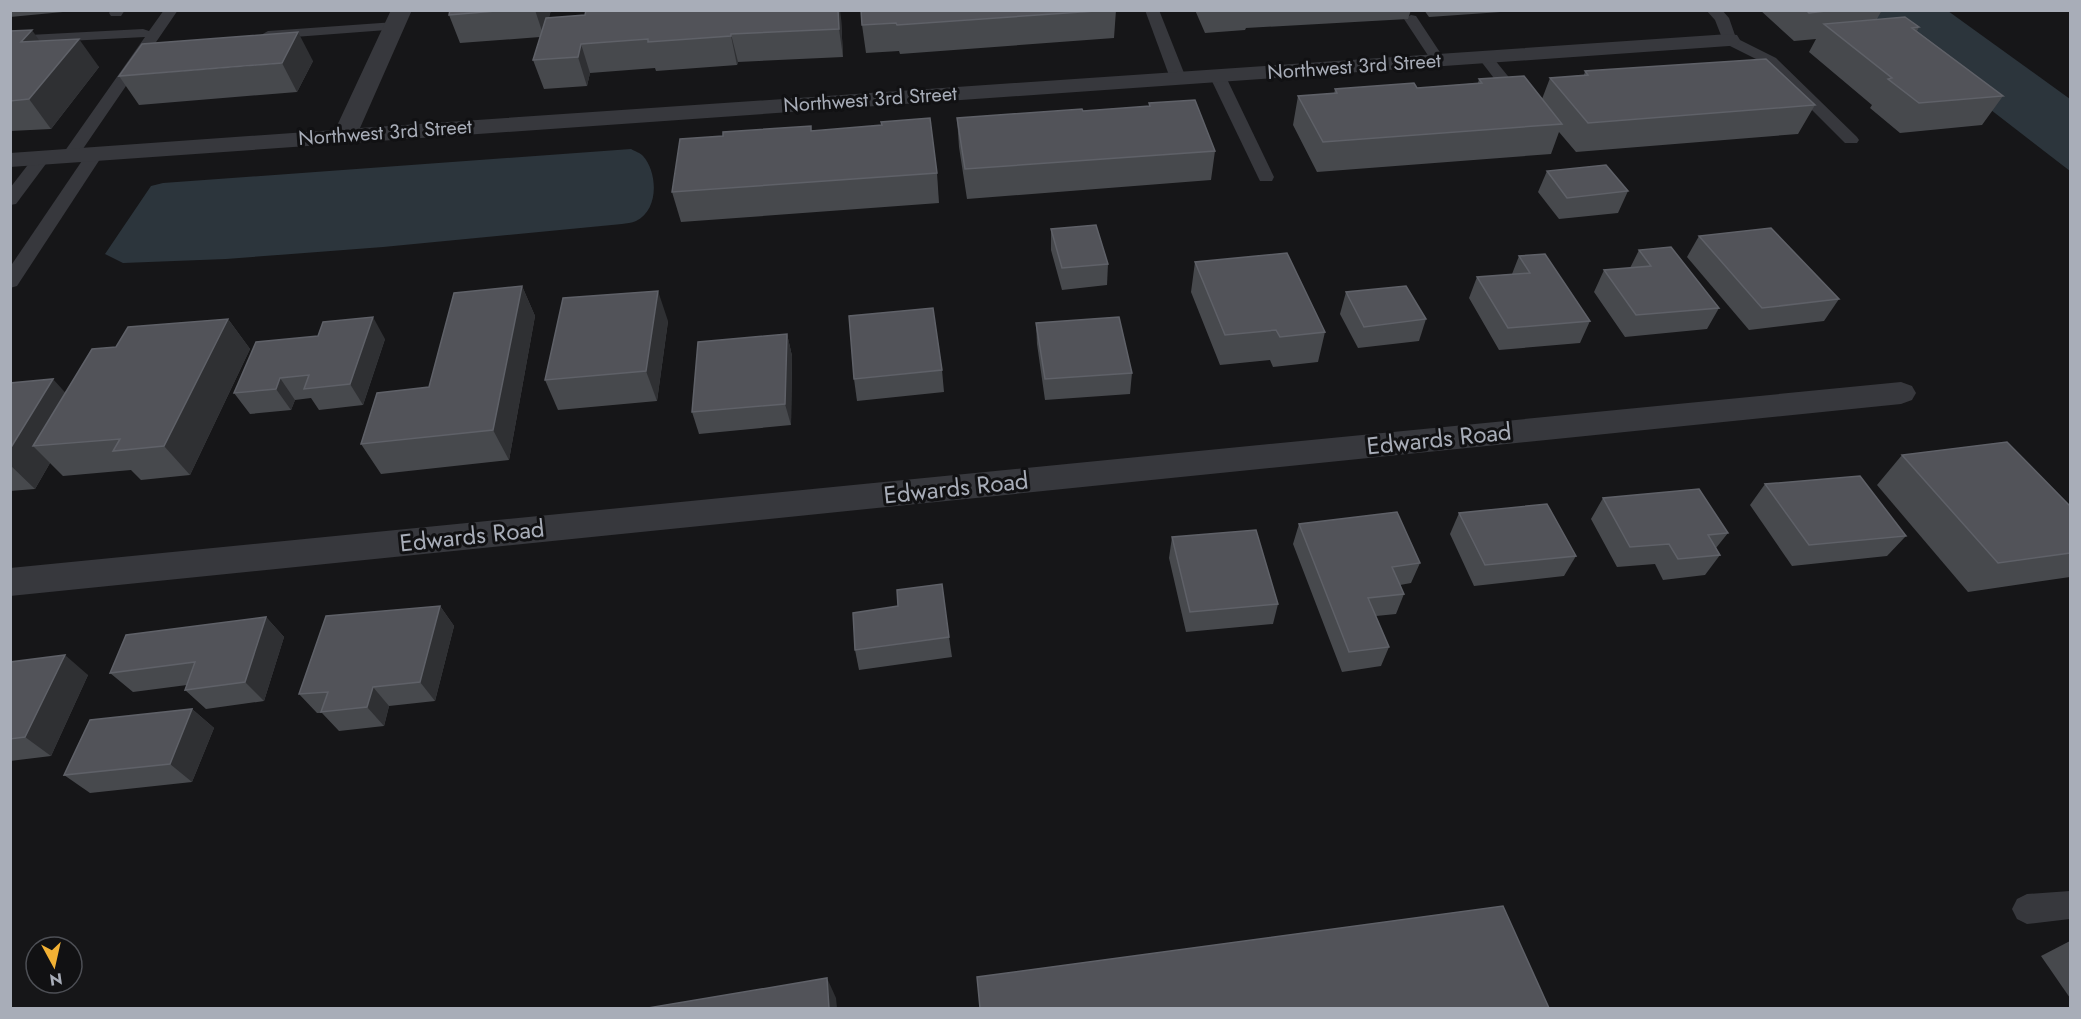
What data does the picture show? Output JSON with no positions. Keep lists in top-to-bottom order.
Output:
{
  "streets": {
    "street": ["Northwest 3rd Street", "Edwards Road"]
  },
  "north": "bottom"
}
